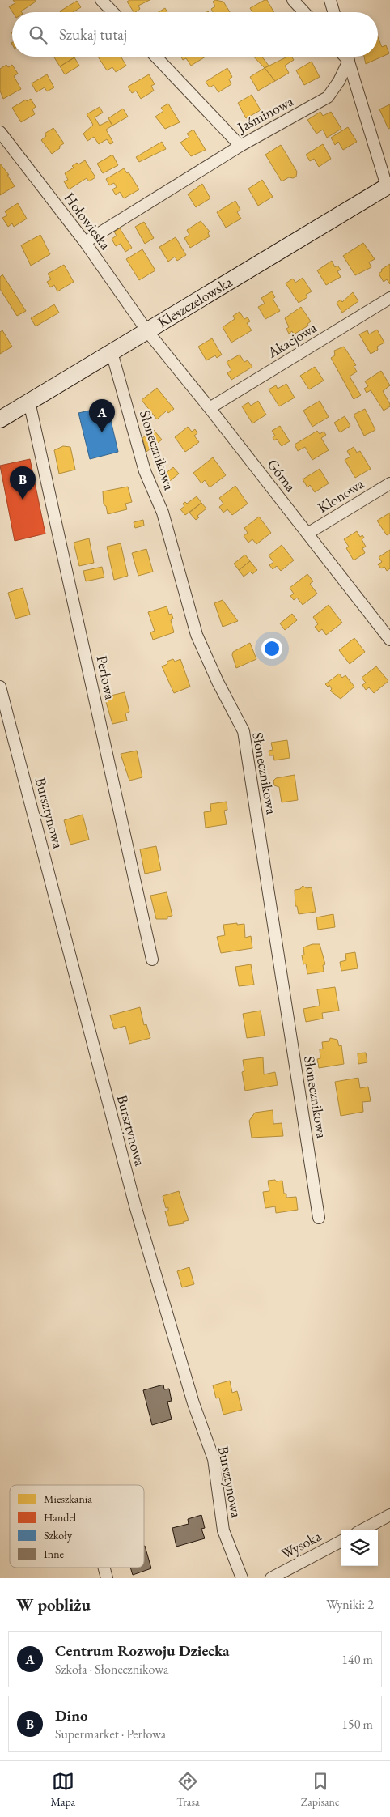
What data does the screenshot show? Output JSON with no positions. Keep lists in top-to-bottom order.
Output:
{
  "streets": {
    "main road": ["Kleszczelowska"],
    "street": [
      "Jaśminowa",
      "Hołowieska",
      "Akacjowa",
      "Słonecznikowa",
      "Górna",
      "Klonowa",
      "Perłowa",
      "Bursztynowa",
      "Wysoka"
    ]
  },
  "crossings": [
    ["Hołowieska", "Kleszczelowska"],
    ["Hołowieska", "Górna"],
    ["Kleszczelowska", "Słonecznikowa"],
    ["Kleszczelowska", "Górna"],
    ["Kleszczelowska", "Perłowa"],
    ["Akacjowa", "Górna"],
    ["Górna", "Klonowa"]
  ],
  "legend": [
    "Mieszkania",
    "Handel",
    "Szkoły",
    "Inne"
  ],
  "page": {
    "search": "Szukaj tutaj",
    "pins": ["A", "B"],
    "heading": ["W pobliżu", "Wyniki: 2"],
    "list": [
      {
        "mark": "A",
        "name": "Centrum Rozwoju Dziecka",
        "note": "Szkoła · Słonecznikowa",
        "value": "140 m"
      },
      {
        "mark": "B",
        "name": "Dino",
        "note": "Supermarket · Perłowa",
        "value": "150 m"
      }
    ],
    "nav": ["Mapa", "Trasa", "Zapisane"]
  }
}
